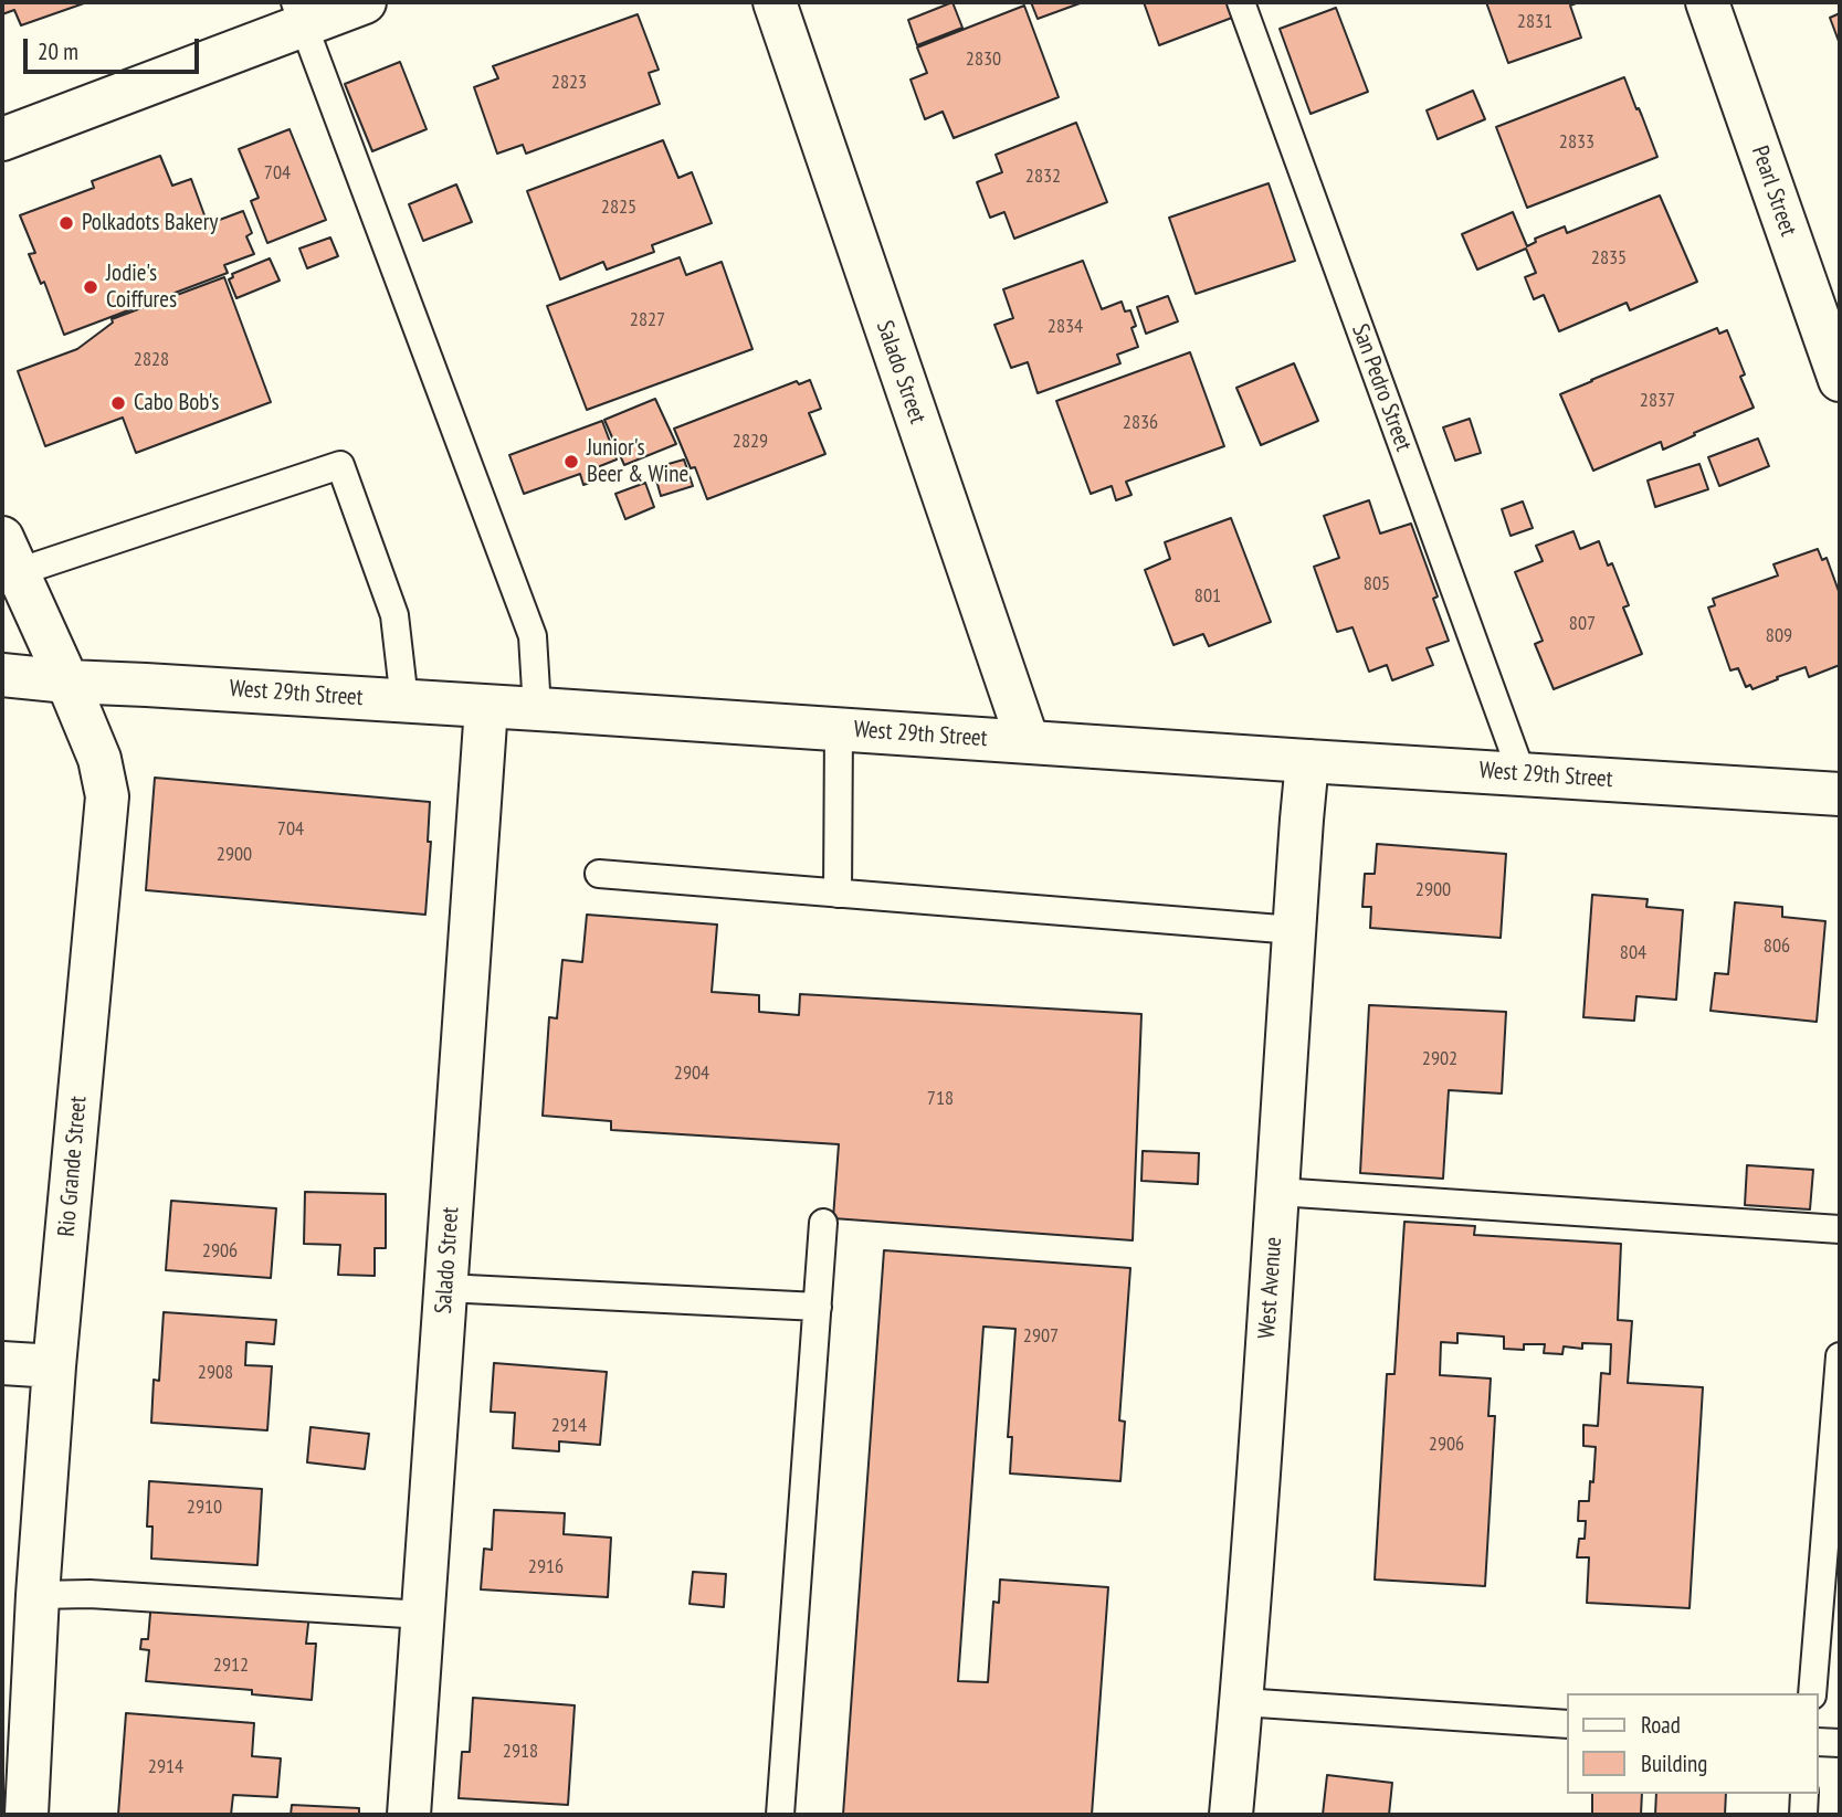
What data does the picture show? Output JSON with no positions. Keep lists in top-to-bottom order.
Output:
{
  "streets": {
    "street": [
      "Pearl Street",
      "Salado Street",
      "West 29th Street",
      "Rio Grande Street",
      "West Avenue"
    ],
    "lane": ["San Pedro Street"]
  },
  "crossings": [
    ["Salado Street", "West 29th Street"],
    ["San Pedro Street", "West 29th Street"],
    ["West 29th Street", "Rio Grande Street"],
    ["West 29th Street", "West Avenue"]
  ],
  "places": [
    "Polkadots Bakery",
    "Jodie's Coiffures",
    "Cabo Bob's",
    "Junior's Beer & Wine"
  ],
  "house_numbers": [
    "2831",
    "2830",
    "2823",
    "2833",
    "704",
    "2832",
    "2825",
    "2835",
    "2827",
    "2834",
    "2828",
    "2837",
    "2836",
    "2829",
    "805",
    "801",
    "807",
    "809",
    "704",
    "2900",
    "2900",
    "806",
    "804",
    "2902",
    "2904",
    "718",
    "2906",
    "2907",
    "2908",
    "2914",
    "2906",
    "2910",
    "2916",
    "2912",
    "2918",
    "2914"
  ],
  "legend": ["Road", "Building"],
  "scale_bar": "20 m"
}
